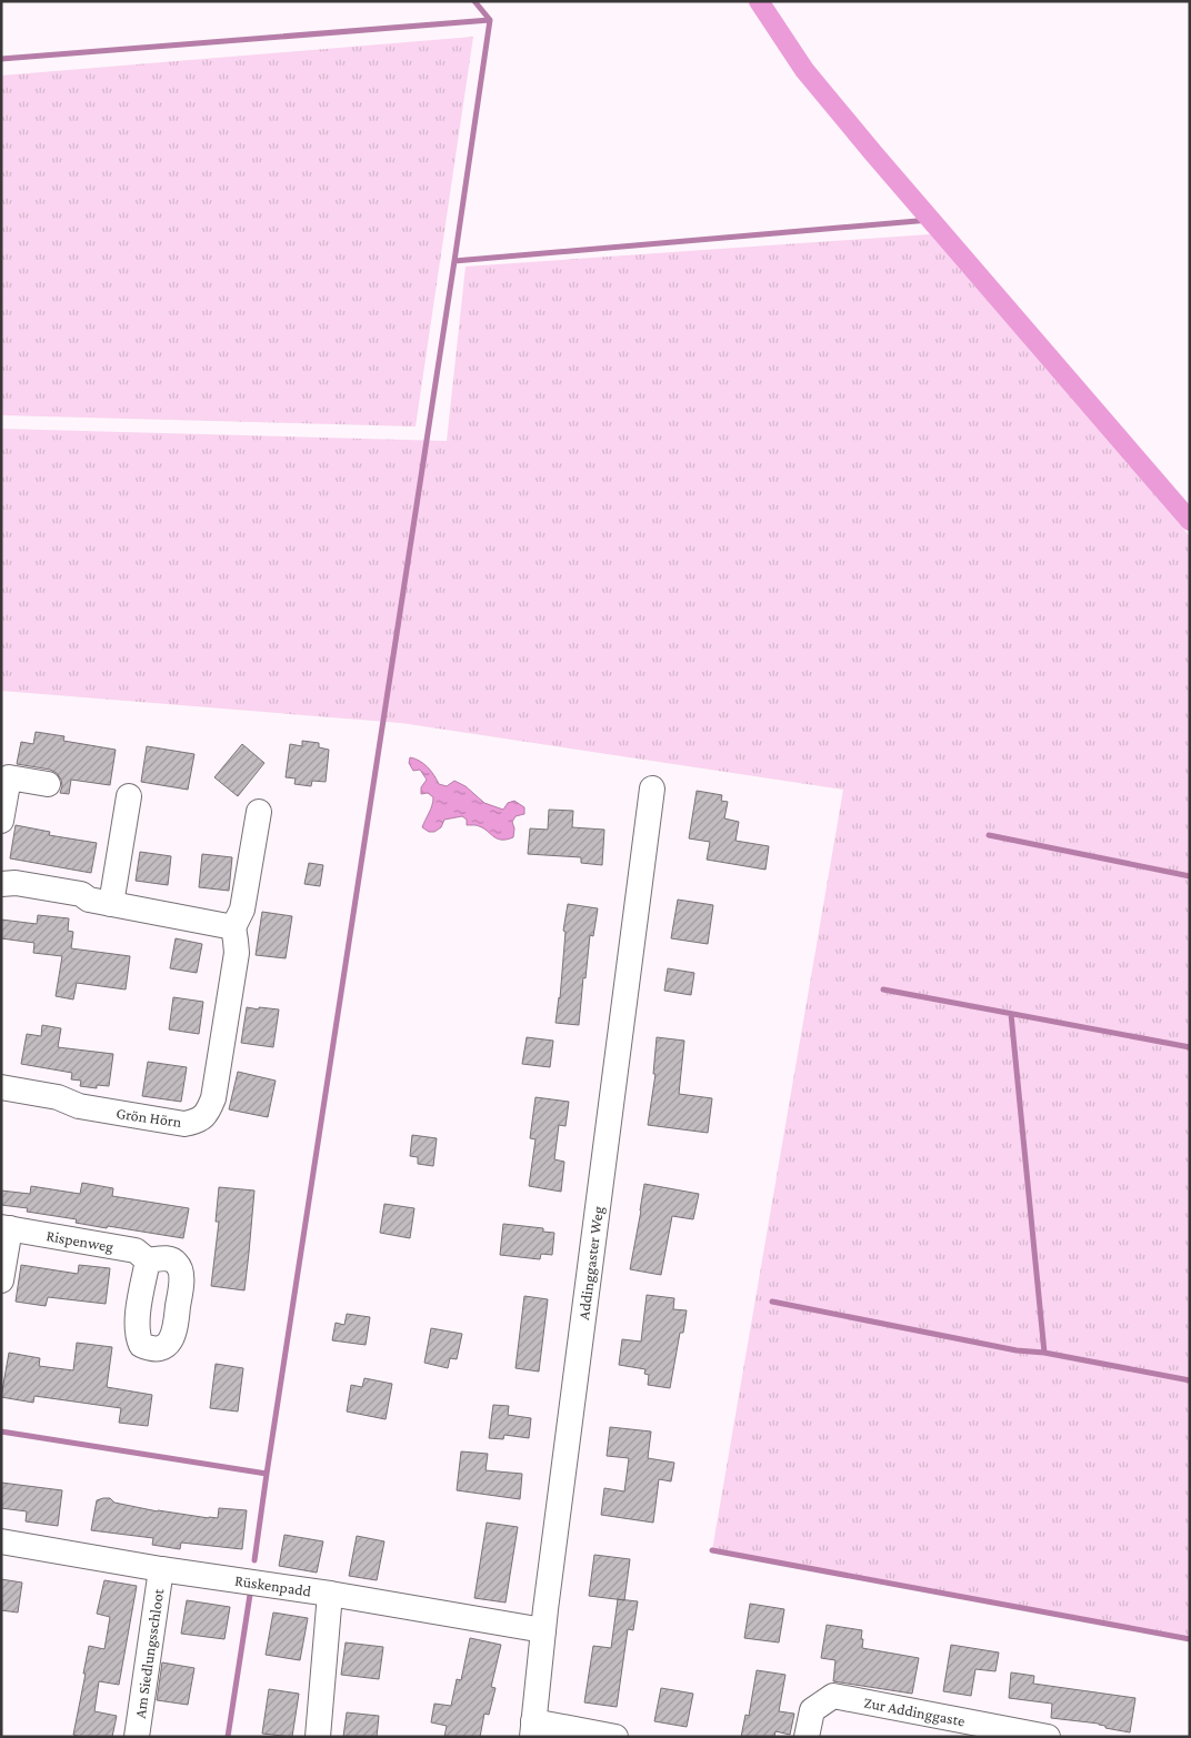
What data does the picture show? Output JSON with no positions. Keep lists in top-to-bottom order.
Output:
{
  "streets": {
    "street": [
      "Grön Hörn",
      "Rispenweg",
      "Addinggaster Weg",
      "Rüskenpadd",
      "Am Siedlungsschloot",
      "Zur Addinggaste"
    ]
  },
  "crossings": [
    ["Addinggaster Weg", "Rüskenpadd"],
    ["Rüskenpadd", "Am Siedlungsschloot"]
  ]
}
